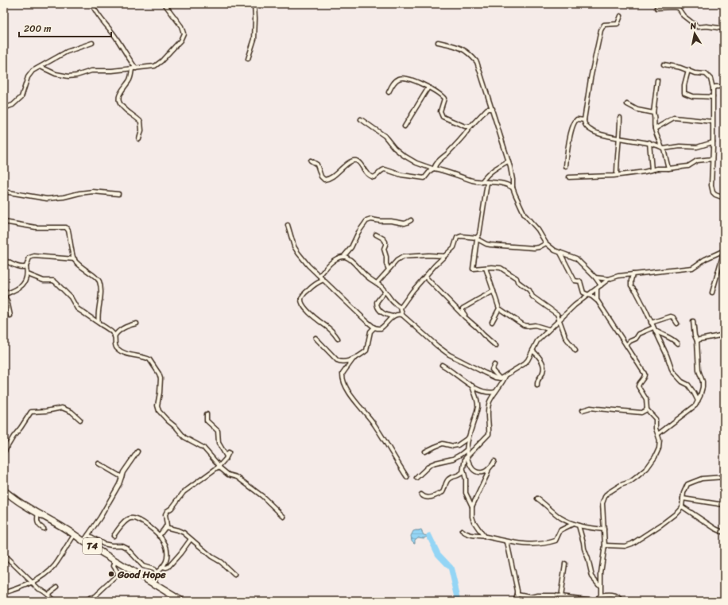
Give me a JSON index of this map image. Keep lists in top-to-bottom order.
{
  "streets": {
    "highway": ["T4"]
  },
  "places": ["Good Hope"],
  "scale_bar": "200 m",
  "north": "top"
}
